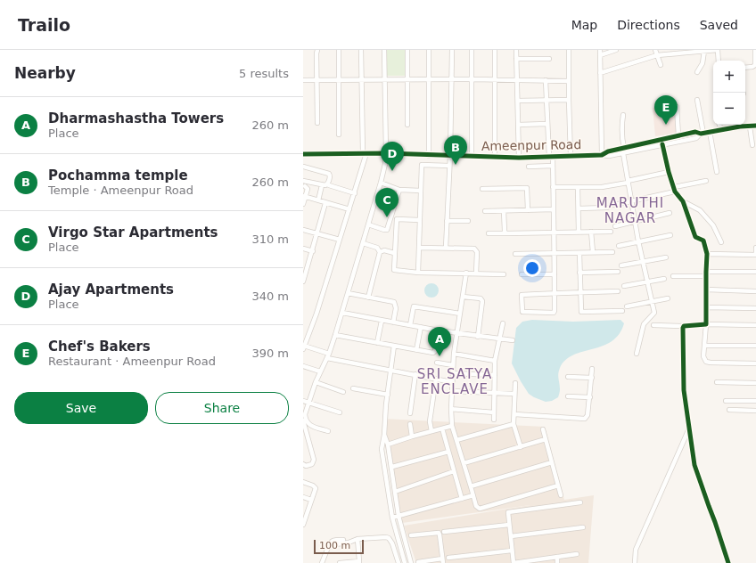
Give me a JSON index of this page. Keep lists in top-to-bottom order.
{
  "streets": {
    "street": ["Ameenpur Road"]
  },
  "districts": ["MARUTHI NAGAR", "SRI SATYA ENCLAVE"],
  "scale_bar": "100 m",
  "page": {
    "header": "Trailo",
    "nav": ["Map", "Directions", "Saved"],
    "heading": ["Nearby", "5 results"],
    "map_buttons": ["+", "−"],
    "pins": [
      "E",
      "B",
      "D",
      "C",
      "A"
    ],
    "list": [
      {
        "mark": "A",
        "name": "Dharmashastha Towers",
        "note": "Place",
        "value": "260 m"
      },
      {
        "mark": "B",
        "name": "Pochamma temple",
        "note": "Temple · Ameenpur Road",
        "value": "260 m"
      },
      {
        "mark": "C",
        "name": "Virgo Star Apartments",
        "note": "Place",
        "value": "310 m"
      },
      {
        "mark": "D",
        "name": "Ajay Apartments",
        "note": "Place",
        "value": "340 m"
      },
      {
        "mark": "E",
        "name": "Chef's Bakers",
        "note": "Restaurant · Ameenpur Road",
        "value": "390 m"
      }
    ],
    "buttons": ["Save", "Share"],
    "scale": "100 m"
  }
}
